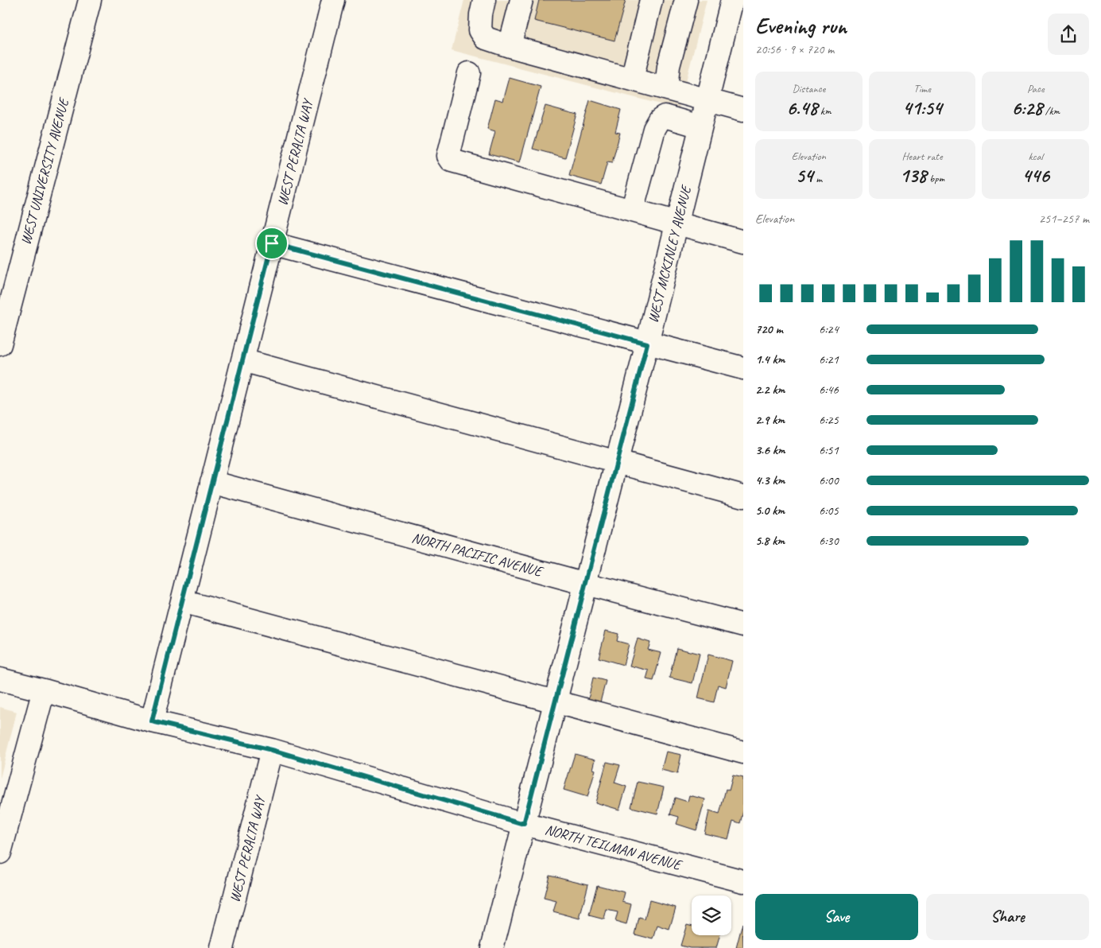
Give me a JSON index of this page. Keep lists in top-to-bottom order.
{
  "streets": {
    "street": [
      "WEST PERALTA WAY",
      "WEST UNIVERSITY AVENUE",
      "WEST MCKINLEY AVENUE",
      "NORTH PACIFIC AVENUE",
      "NORTH TEILMAN AVENUE"
    ]
  },
  "crossings": [
    ["WEST PERALTA WAY", "NORTH PACIFIC AVENUE"],
    ["WEST PERALTA WAY", "NORTH TEILMAN AVENUE"],
    ["WEST MCKINLEY AVENUE", "NORTH PACIFIC AVENUE"],
    ["WEST MCKINLEY AVENUE", "NORTH TEILMAN AVENUE"]
  ],
  "page": {
    "heading": ["Evening run", "20:56 · 9 × 720 m"],
    "stats": [
      ["Distance", "6.48 km"],
      ["Time", "41:54"],
      ["Pace", "6:28 /km"],
      ["Elevation", "54 m"],
      ["Heart rate", "138 bpm"],
      ["kcal", "446"]
    ],
    "chart": ["Elevation", "251–257 m"],
    "list": [
      {
        "name": "720 m",
        "note": "6:24"
      },
      {
        "name": "1.4 km",
        "note": "6:21"
      },
      {
        "name": "2.2 km",
        "note": "6:46"
      },
      {
        "name": "2.9 km",
        "note": "6:25"
      },
      {
        "name": "3.6 km",
        "note": "6:51"
      },
      {
        "name": "4.3 km",
        "note": "6:00"
      },
      {
        "name": "5.0 km",
        "note": "6:05"
      },
      {
        "name": "5.8 km",
        "note": "6:30"
      }
    ],
    "buttons": ["Save", "Share"]
  }
}
